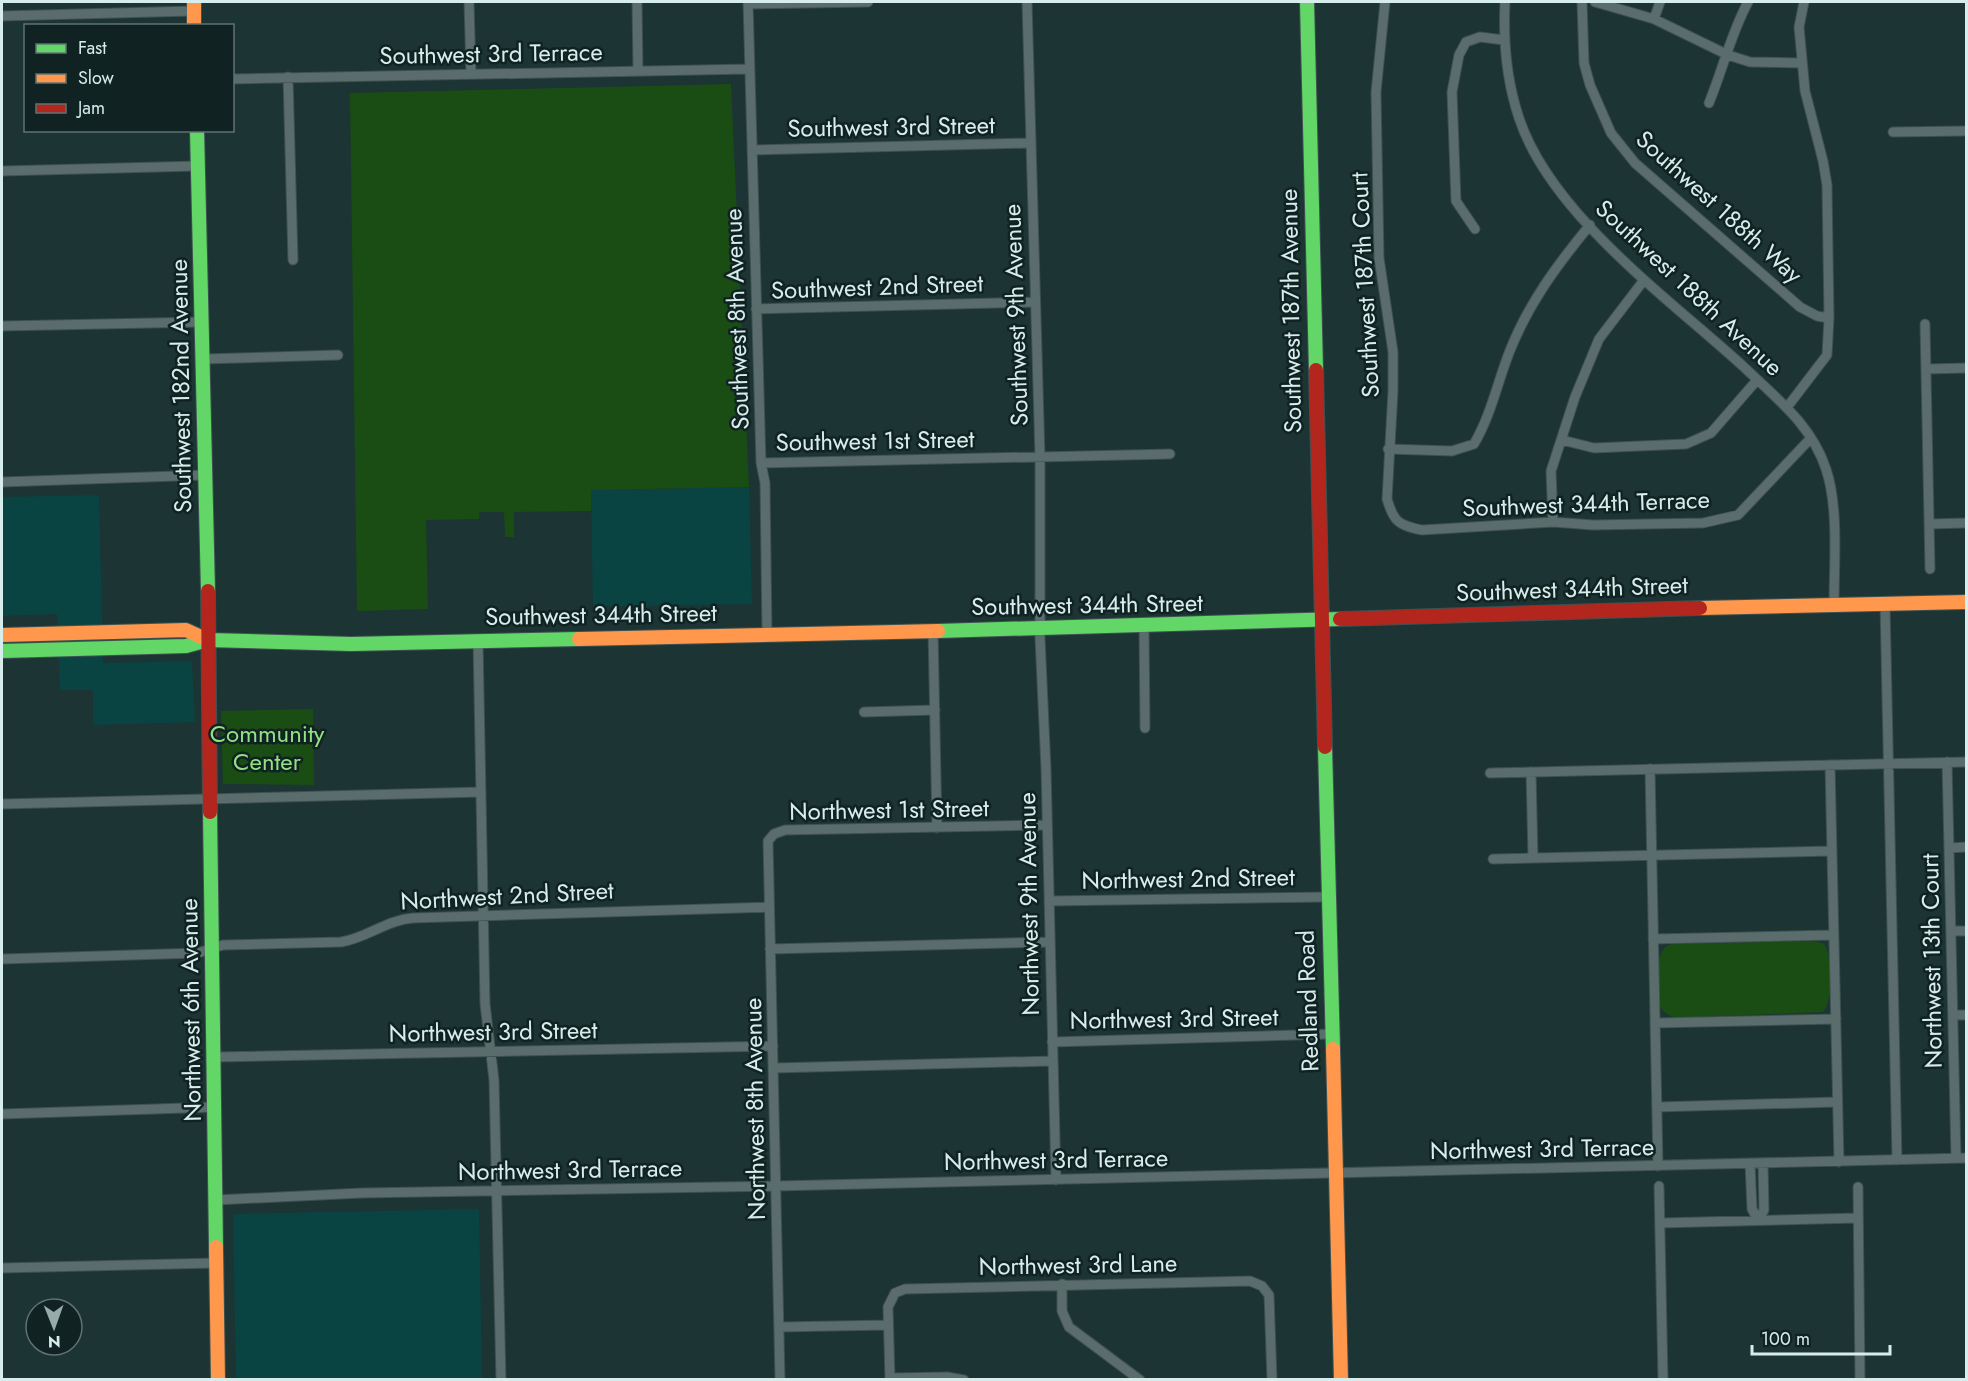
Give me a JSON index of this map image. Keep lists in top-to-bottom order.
{
  "streets": {
    "street": [
      "Southwest 3rd Terrace",
      "Southwest 3rd Street",
      "Southwest 188th Way",
      "Southwest 187th Court",
      "Southwest 2nd Street",
      "Southwest 188th Avenue",
      "Southwest 187th Avenue",
      "Southwest 9th Avenue",
      "Southwest 8th Avenue",
      "Southwest 182nd Avenue",
      "Southwest 1st Street",
      "Southwest 344th Terrace",
      "Southwest 344th Street",
      "Northwest 1st Street",
      "Northwest 2nd Street",
      "Northwest 9th Avenue",
      "Northwest 13th Court",
      "Redland Road",
      "Northwest 6th Avenue",
      "Northwest 3rd Street",
      "Northwest 8th Avenue",
      "Northwest 3rd Terrace",
      "Northwest 3rd Lane"
    ]
  },
  "crossings": [
    ["Southwest 3rd Terrace", "Southwest 8th Avenue"],
    ["Southwest 3rd Street", "Southwest 9th Avenue"],
    ["Southwest 3rd Street", "Southwest 8th Avenue"],
    ["Southwest 187th Court", "Southwest 344th Terrace"],
    ["Southwest 2nd Street", "Southwest 9th Avenue"],
    ["Southwest 2nd Street", "Southwest 8th Avenue"],
    ["Southwest 188th Avenue", "Southwest 344th Terrace"],
    ["Southwest 188th Avenue", "Southwest 344th Street"],
    ["Southwest 187th Avenue", "Southwest 344th Street"],
    ["Southwest 187th Avenue", "Redland Road"],
    ["Southwest 9th Avenue", "Southwest 1st Street"],
    ["Southwest 9th Avenue", "Southwest 344th Street"],
    ["Southwest 9th Avenue", "Northwest 9th Avenue"],
    ["Southwest 8th Avenue", "Southwest 1st Street"],
    ["Southwest 8th Avenue", "Southwest 344th Street"],
    ["Southwest 182nd Avenue", "Southwest 344th Street"],
    ["Southwest 182nd Avenue", "Northwest 6th Avenue"],
    ["Southwest 344th Street", "Northwest 9th Avenue"],
    ["Southwest 344th Street", "Redland Road"],
    ["Southwest 344th Street", "Northwest 6th Avenue"],
    ["Northwest 1st Street", "Northwest 9th Avenue"],
    ["Northwest 1st Street", "Northwest 8th Avenue"],
    ["Northwest 2nd Street", "Northwest 9th Avenue"],
    ["Northwest 2nd Street", "Redland Road"],
    ["Northwest 2nd Street", "Northwest 6th Avenue"],
    ["Northwest 2nd Street", "Northwest 8th Avenue"],
    ["Northwest 9th Avenue", "Northwest 3rd Street"],
    ["Northwest 9th Avenue", "Northwest 3rd Terrace"],
    ["Northwest 13th Court", "Northwest 3rd Terrace"],
    ["Redland Road", "Northwest 3rd Street"],
    ["Redland Road", "Northwest 3rd Terrace"],
    ["Northwest 6th Avenue", "Northwest 3rd Street"],
    ["Northwest 6th Avenue", "Northwest 3rd Terrace"],
    ["Northwest 3rd Street", "Northwest 8th Avenue"],
    ["Northwest 8th Avenue", "Northwest 3rd Terrace"]
  ],
  "parks": ["Community Center"],
  "legend": ["Fast", "Slow", "Jam"],
  "scale_bar": "100 m",
  "north": "bottom"
}
